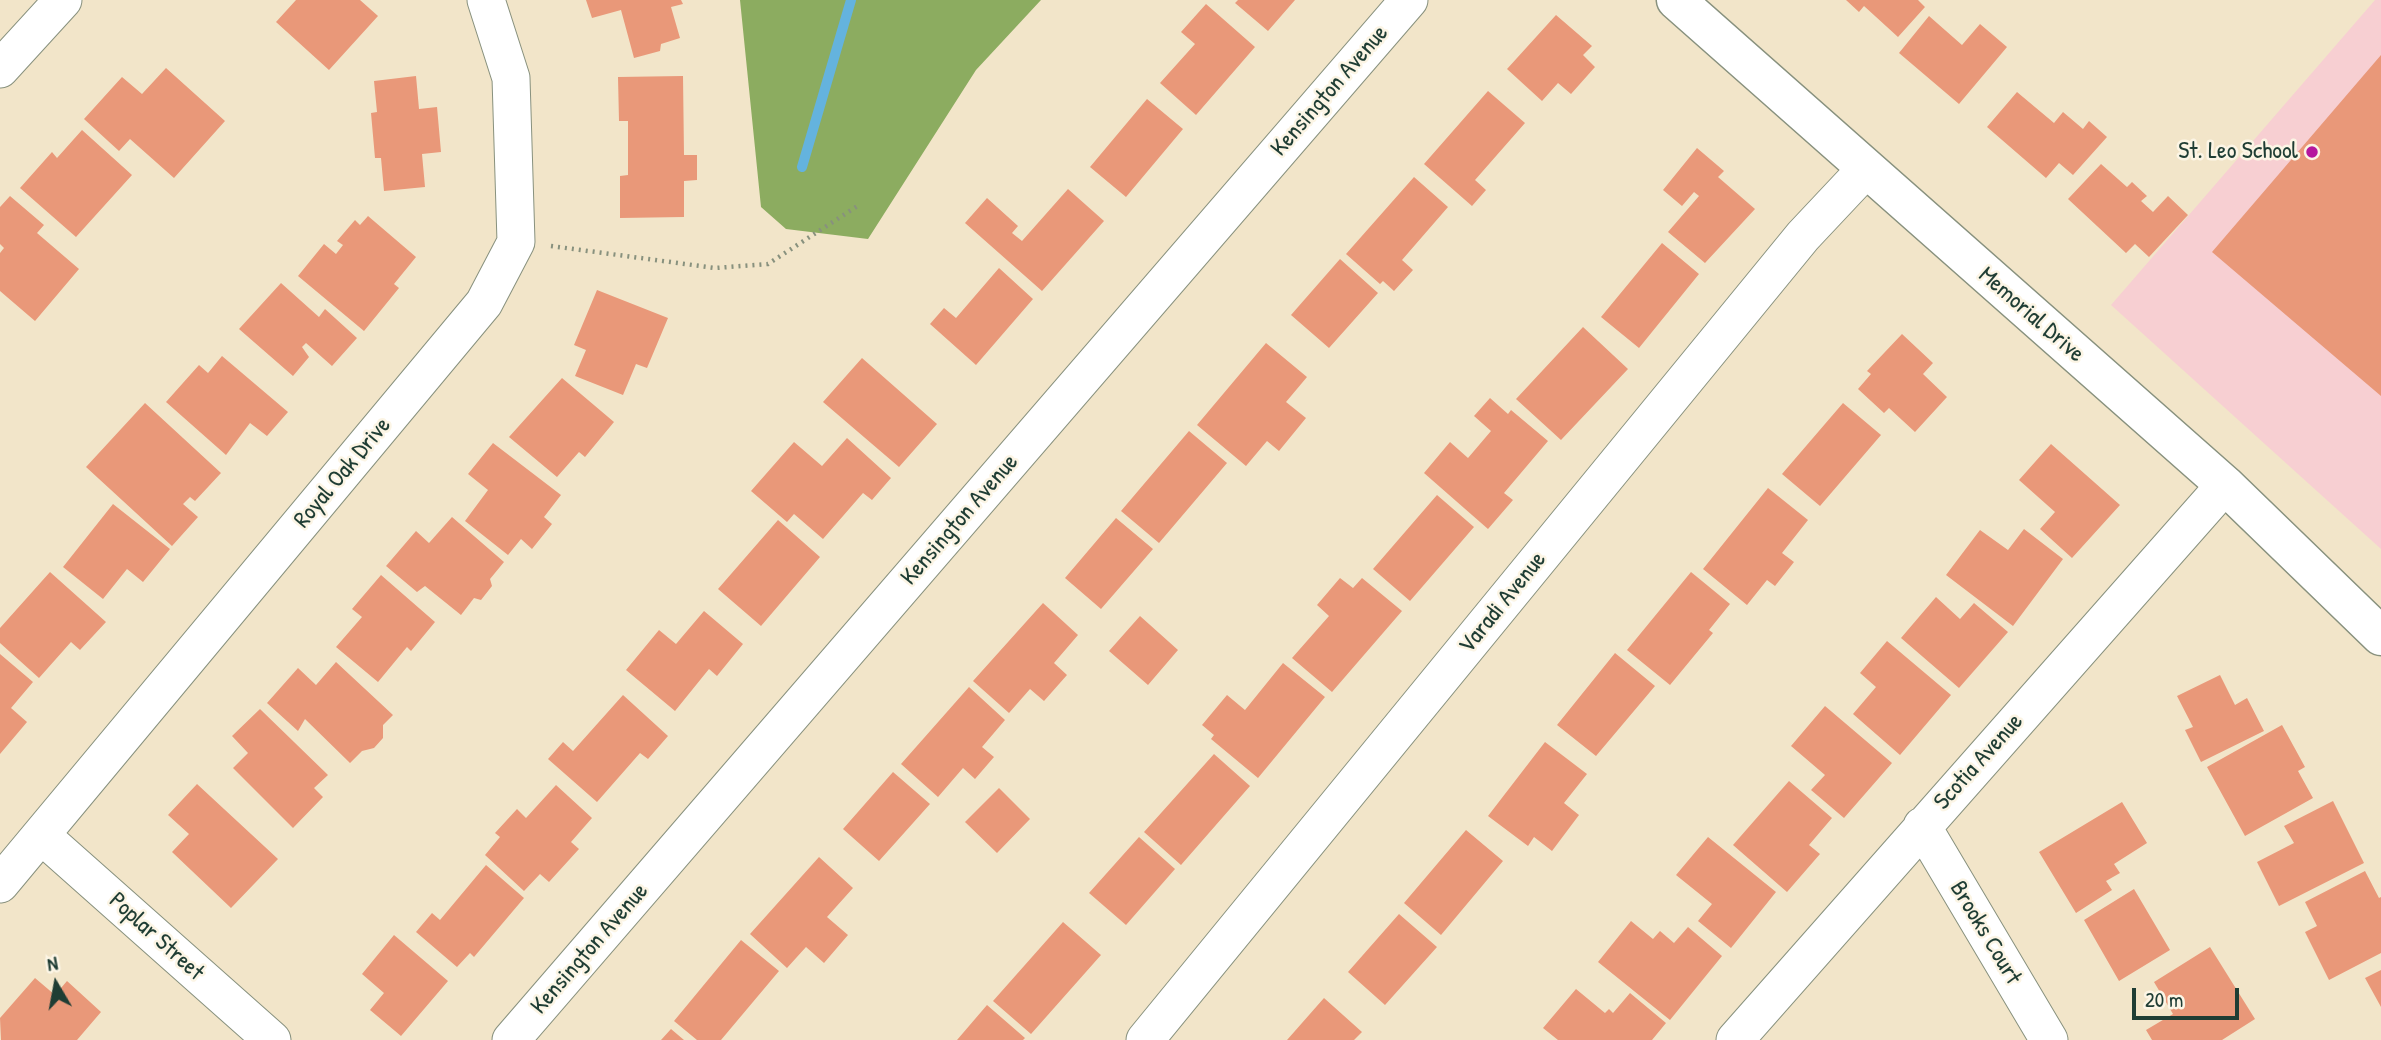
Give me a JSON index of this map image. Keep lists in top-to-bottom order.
{
  "streets": {
    "main road": ["Memorial Drive"],
    "street": [
      "Kensington Avenue",
      "Royal Oak Drive",
      "Varadi Avenue",
      "Scotia Avenue",
      "Brooks Court",
      "Poplar Street"
    ]
  },
  "crossings": [
    ["Memorial Drive", "Varadi Avenue"],
    ["Memorial Drive", "Scotia Avenue"],
    ["Royal Oak Drive", "Poplar Street"],
    ["Scotia Avenue", "Brooks Court"]
  ],
  "places": ["St. Leo School"],
  "scale_bar": "20 m",
  "north": "top"
}
